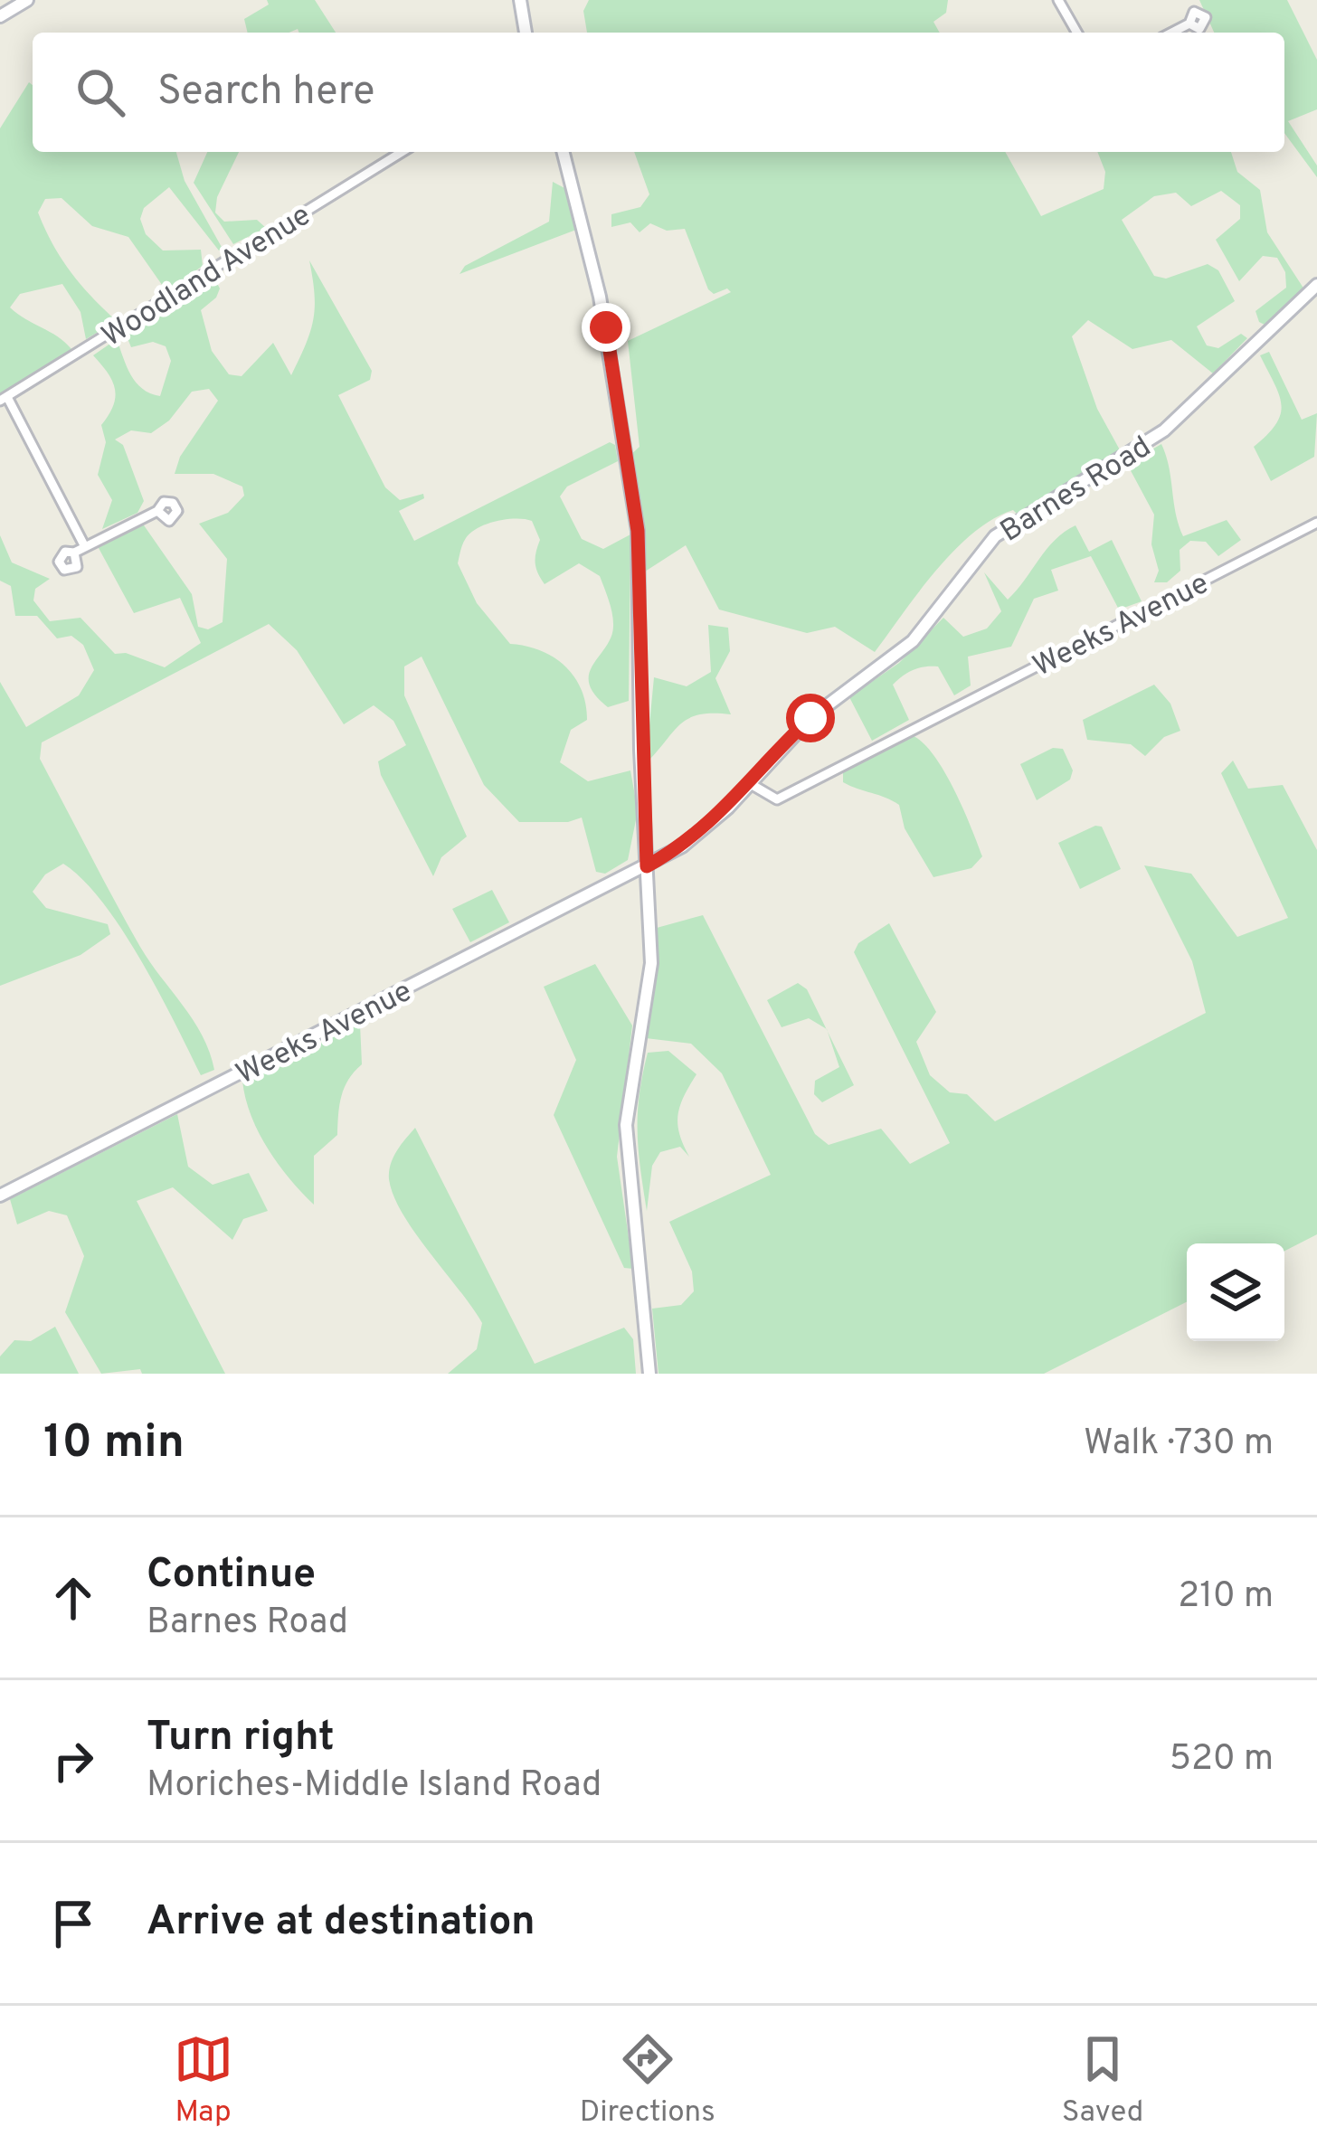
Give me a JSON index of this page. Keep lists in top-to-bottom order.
{
  "streets": {
    "street": ["Woodland Avenue", "Barnes Road", "Weeks Avenue"]
  },
  "crossings": [
    ["Barnes Road", "Weeks Avenue"]
  ],
  "page": {
    "search": "Search here",
    "heading": ["10 min", "Walk · 730 m"],
    "list": [
      ["Continue", "Barnes Road", "210 m"],
      ["Turn right", "Moriches-Middle Island Road", "520 m"],
      "Arrive at destination"
    ],
    "nav": ["Map", "Directions", "Saved"]
  }
}
